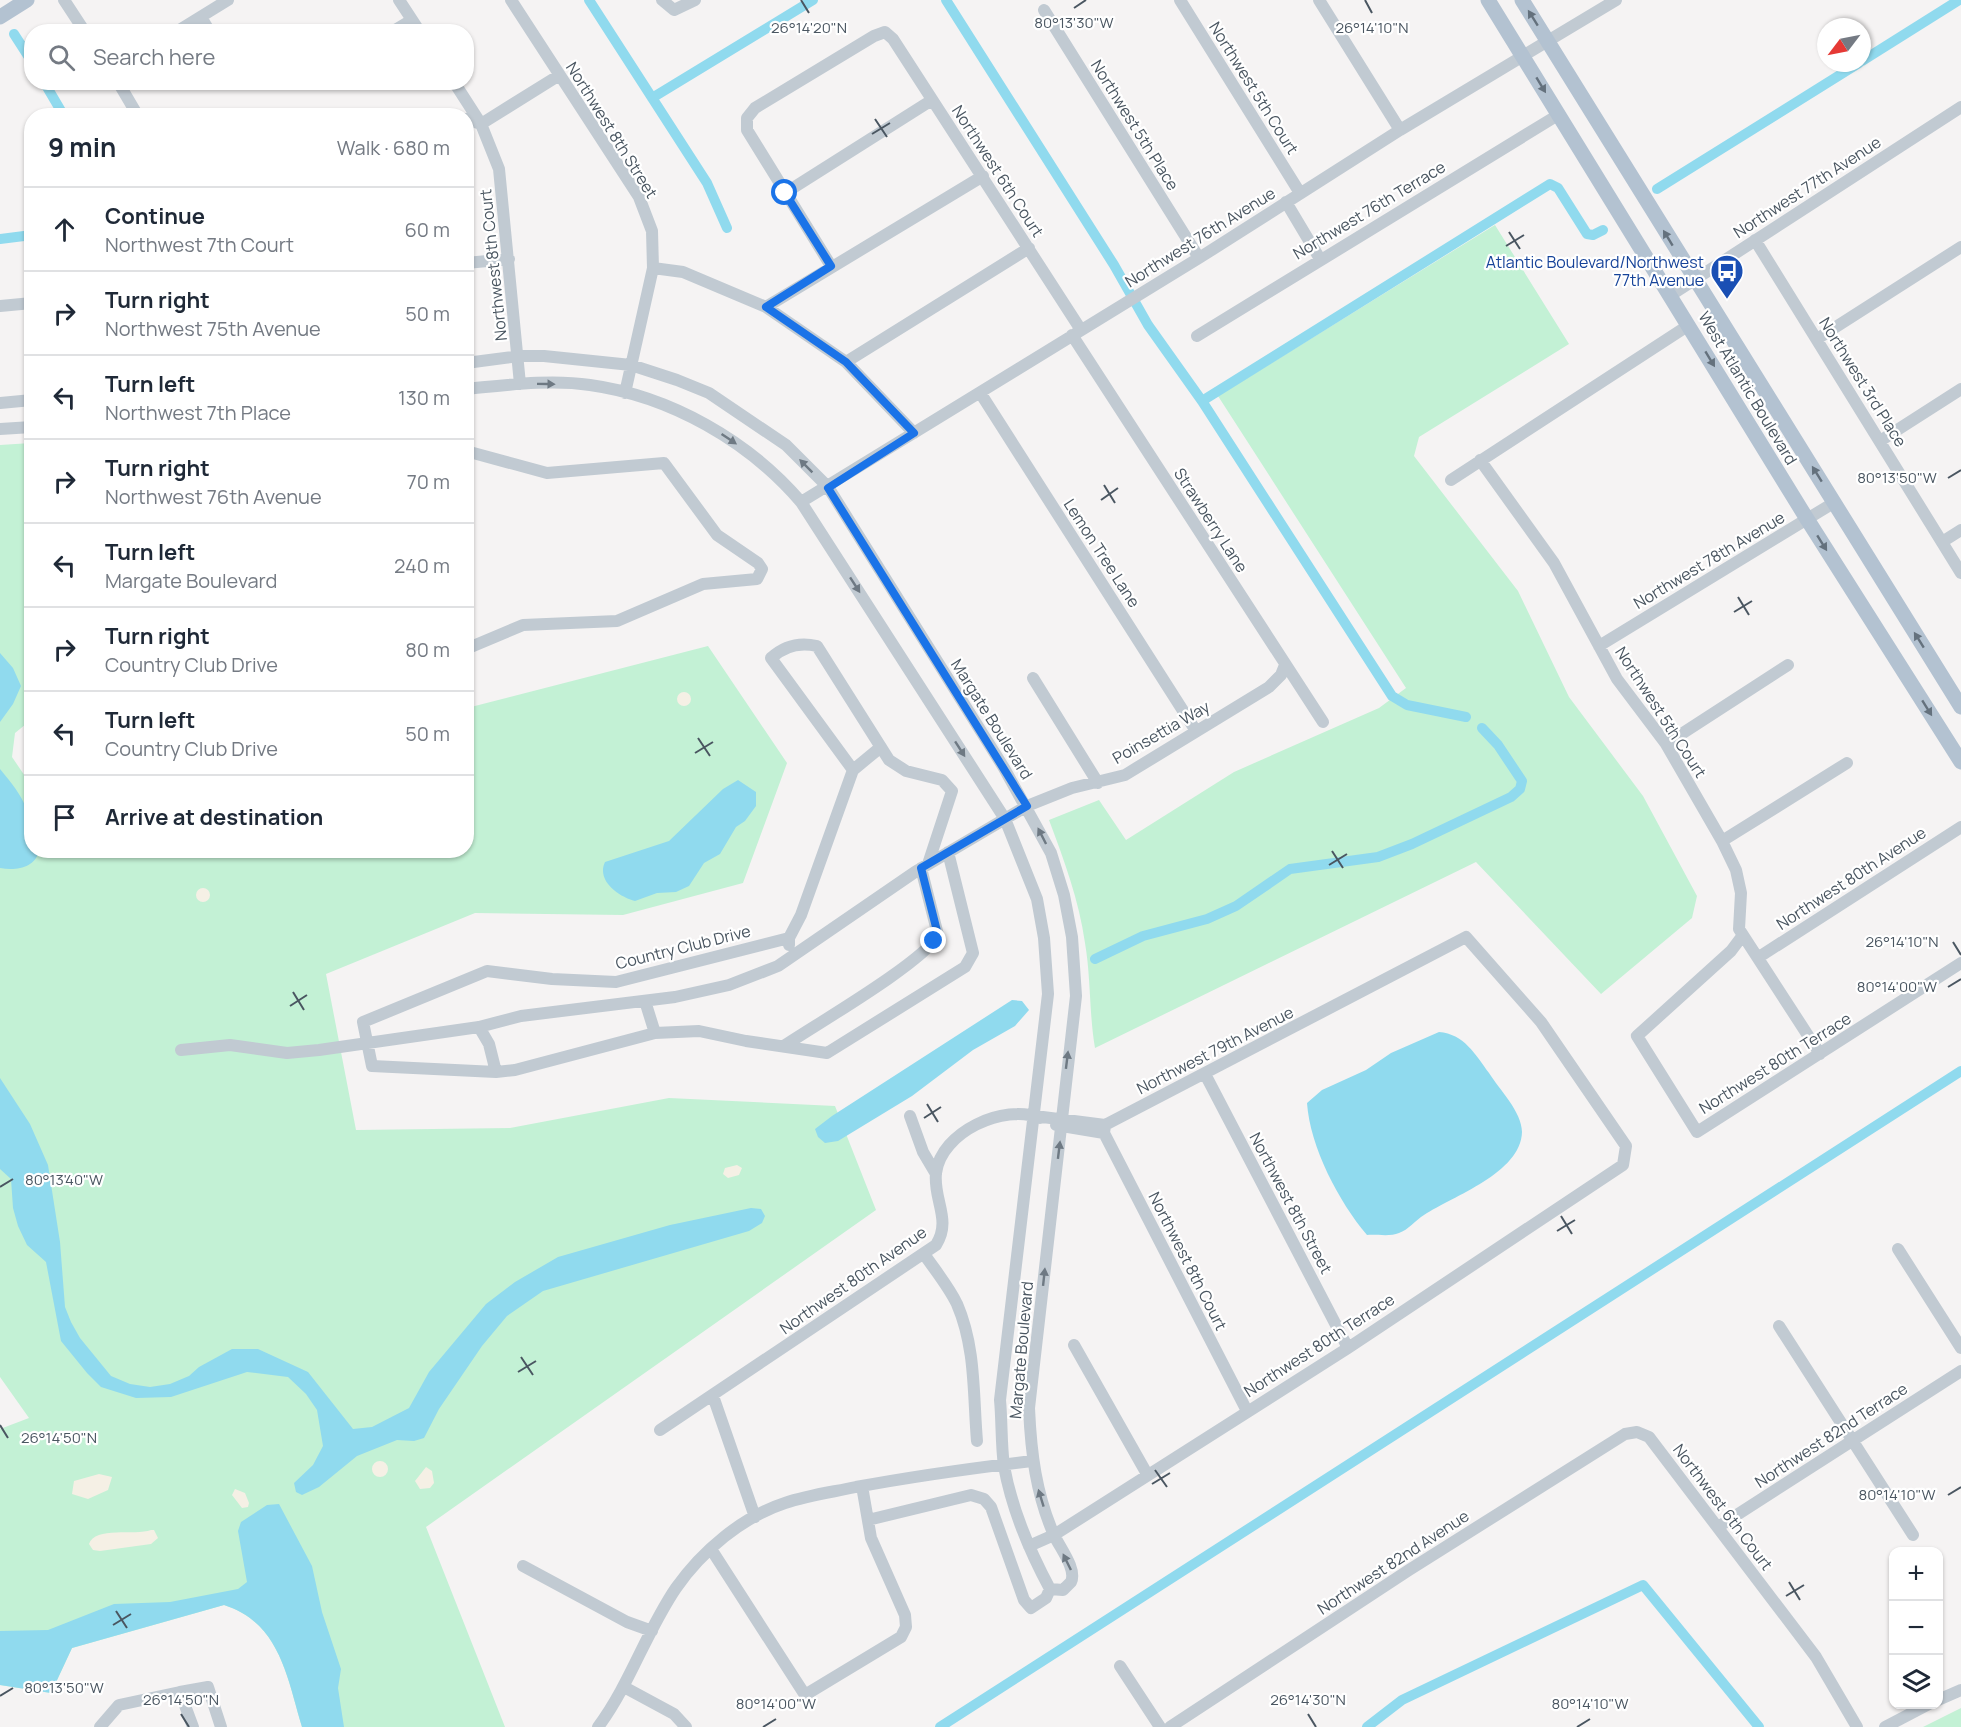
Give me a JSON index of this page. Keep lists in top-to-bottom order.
{
  "streets": {
    "main road": ["West Atlantic Boulevard"],
    "street": [
      "Northwest 5th Court",
      "Northwest 5th Place",
      "Northwest 8th Street",
      "Northwest 6th Court",
      "Northwest 77th Avenue",
      "Northwest 76th Terrace",
      "Northwest 76th Avenue",
      "Northwest 8th Court",
      "Northwest 3rd Place",
      "Strawberry Lane",
      "Lemon Tree Lane",
      "Northwest 78th Avenue",
      "Margate Boulevard",
      "Poinsettia Way",
      "Northwest 80th Avenue",
      "Country Club Drive",
      "Northwest 79th Avenue",
      "Northwest 80th Terrace",
      "Northwest 82nd Terrace",
      "Northwest 82nd Avenue"
    ]
  },
  "crossings": [
    ["Northwest 5th Court", "Northwest 76th Avenue"],
    ["Northwest 5th Court", "Northwest 78th Avenue"],
    ["Northwest 5th Court", "Northwest 80th Avenue"],
    ["Northwest 5th Court", "Northwest 80th Terrace"],
    ["Northwest 5th Place", "Northwest 76th Avenue"],
    ["Northwest 8th Street", "Margate Boulevard"],
    ["Northwest 8th Street", "Northwest 79th Avenue"],
    ["Northwest 8th Street", "Northwest 80th Terrace"],
    ["Northwest 6th Court", "Northwest 76th Avenue"],
    ["Northwest 6th Court", "Strawberry Lane"],
    ["Northwest 6th Court", "Northwest 82nd Terrace"],
    ["Northwest 6th Court", "Northwest 82nd Avenue"],
    ["Northwest 77th Avenue", "Northwest 3rd Place"],
    ["Northwest 77th Avenue", "West Atlantic Boulevard"],
    ["Northwest 76th Terrace", "West Atlantic Boulevard"],
    ["Northwest 76th Avenue", "West Atlantic Boulevard"],
    ["Northwest 76th Avenue", "Strawberry Lane"],
    ["Northwest 76th Avenue", "Lemon Tree Lane"],
    ["Northwest 76th Avenue", "Margate Boulevard"],
    ["Northwest 8th Court", "Margate Boulevard"],
    ["Northwest 8th Court", "Northwest 79th Avenue"],
    ["Northwest 8th Court", "Northwest 80th Terrace"],
    ["West Atlantic Boulevard", "Northwest 78th Avenue"],
    ["Strawberry Lane", "Poinsettia Way"],
    ["Lemon Tree Lane", "Poinsettia Way"],
    ["Margate Boulevard", "Poinsettia Way"],
    ["Margate Boulevard", "Northwest 80th Terrace"],
    ["Northwest 79th Avenue", "Northwest 80th Terrace"]
  ],
  "places": {
    "bus stop": ["Atlantic Boulevard/Northwest 77th Avenue"]
  },
  "north": "bottom left",
  "page": {
    "search": "Search here",
    "heading": ["9 min", "Walk · 680 m"],
    "list": [
      ["Continue", "Northwest 7th Court", "60 m"],
      ["Turn right", "Northwest 75th Avenue", "50 m"],
      ["Turn left", "Northwest 7th Place", "130 m"],
      ["Turn right", "Northwest 76th Avenue", "70 m"],
      ["Turn left", "Margate Boulevard", "240 m"],
      ["Turn right", "Country Club Drive", "80 m"],
      ["Turn left", "Country Club Drive", "50 m"],
      "Arrive at destination"
    ],
    "map_buttons": ["+", "−"]
  },
  "coordinates": [
    "80°13'30\"W",
    "26°14'20\"N",
    "26°14'10\"N",
    "80°13'50\"W",
    "80°14'00\"W",
    "80°13'40\"W",
    "26°14'50\"N",
    "80°14'10\"W",
    "26°14'30\"N"
  ]
}
